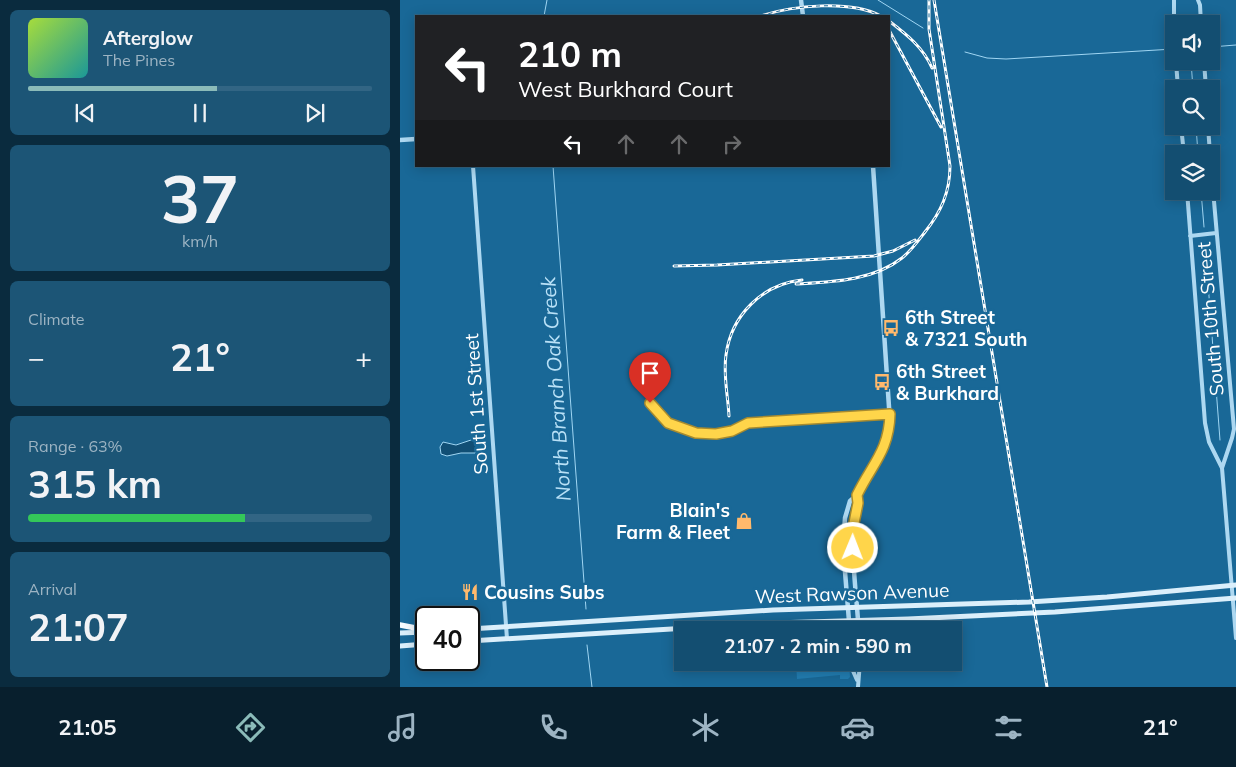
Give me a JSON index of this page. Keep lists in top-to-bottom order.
{
  "streets": {
    "main road": ["West Rawson Avenue"],
    "street": ["South 10th Street", "South 1st Street"]
  },
  "crossings": [
    ["South 10th Street", "West Rawson Avenue"],
    ["South 1st Street", "West Rawson Avenue"]
  ],
  "water": ["North Branch Oak Creek"],
  "places": {
    "bus stop": ["6th Street & 7321 South", "6th Street & Burkhard"],
    "shop": ["Blain's Farm & Fleet"],
    "restaurant": ["Cousins Subs"]
  },
  "page": {
    "turn": ["210 m", "West Burkhard Court"],
    "song": ["Afterglow", "The Pines"],
    "tile": [
      ["37", "km/h"],
      "Climate",
      ["Range · 63%", "315 km"],
      ["Arrival", "21:07"]
    ],
    "heat": ["−", "21°", "+"],
    "limit": "40",
    "trip": "21:07 · 2 min · 590 m",
    "tabs": ["21:05", "21°"]
  }
}
